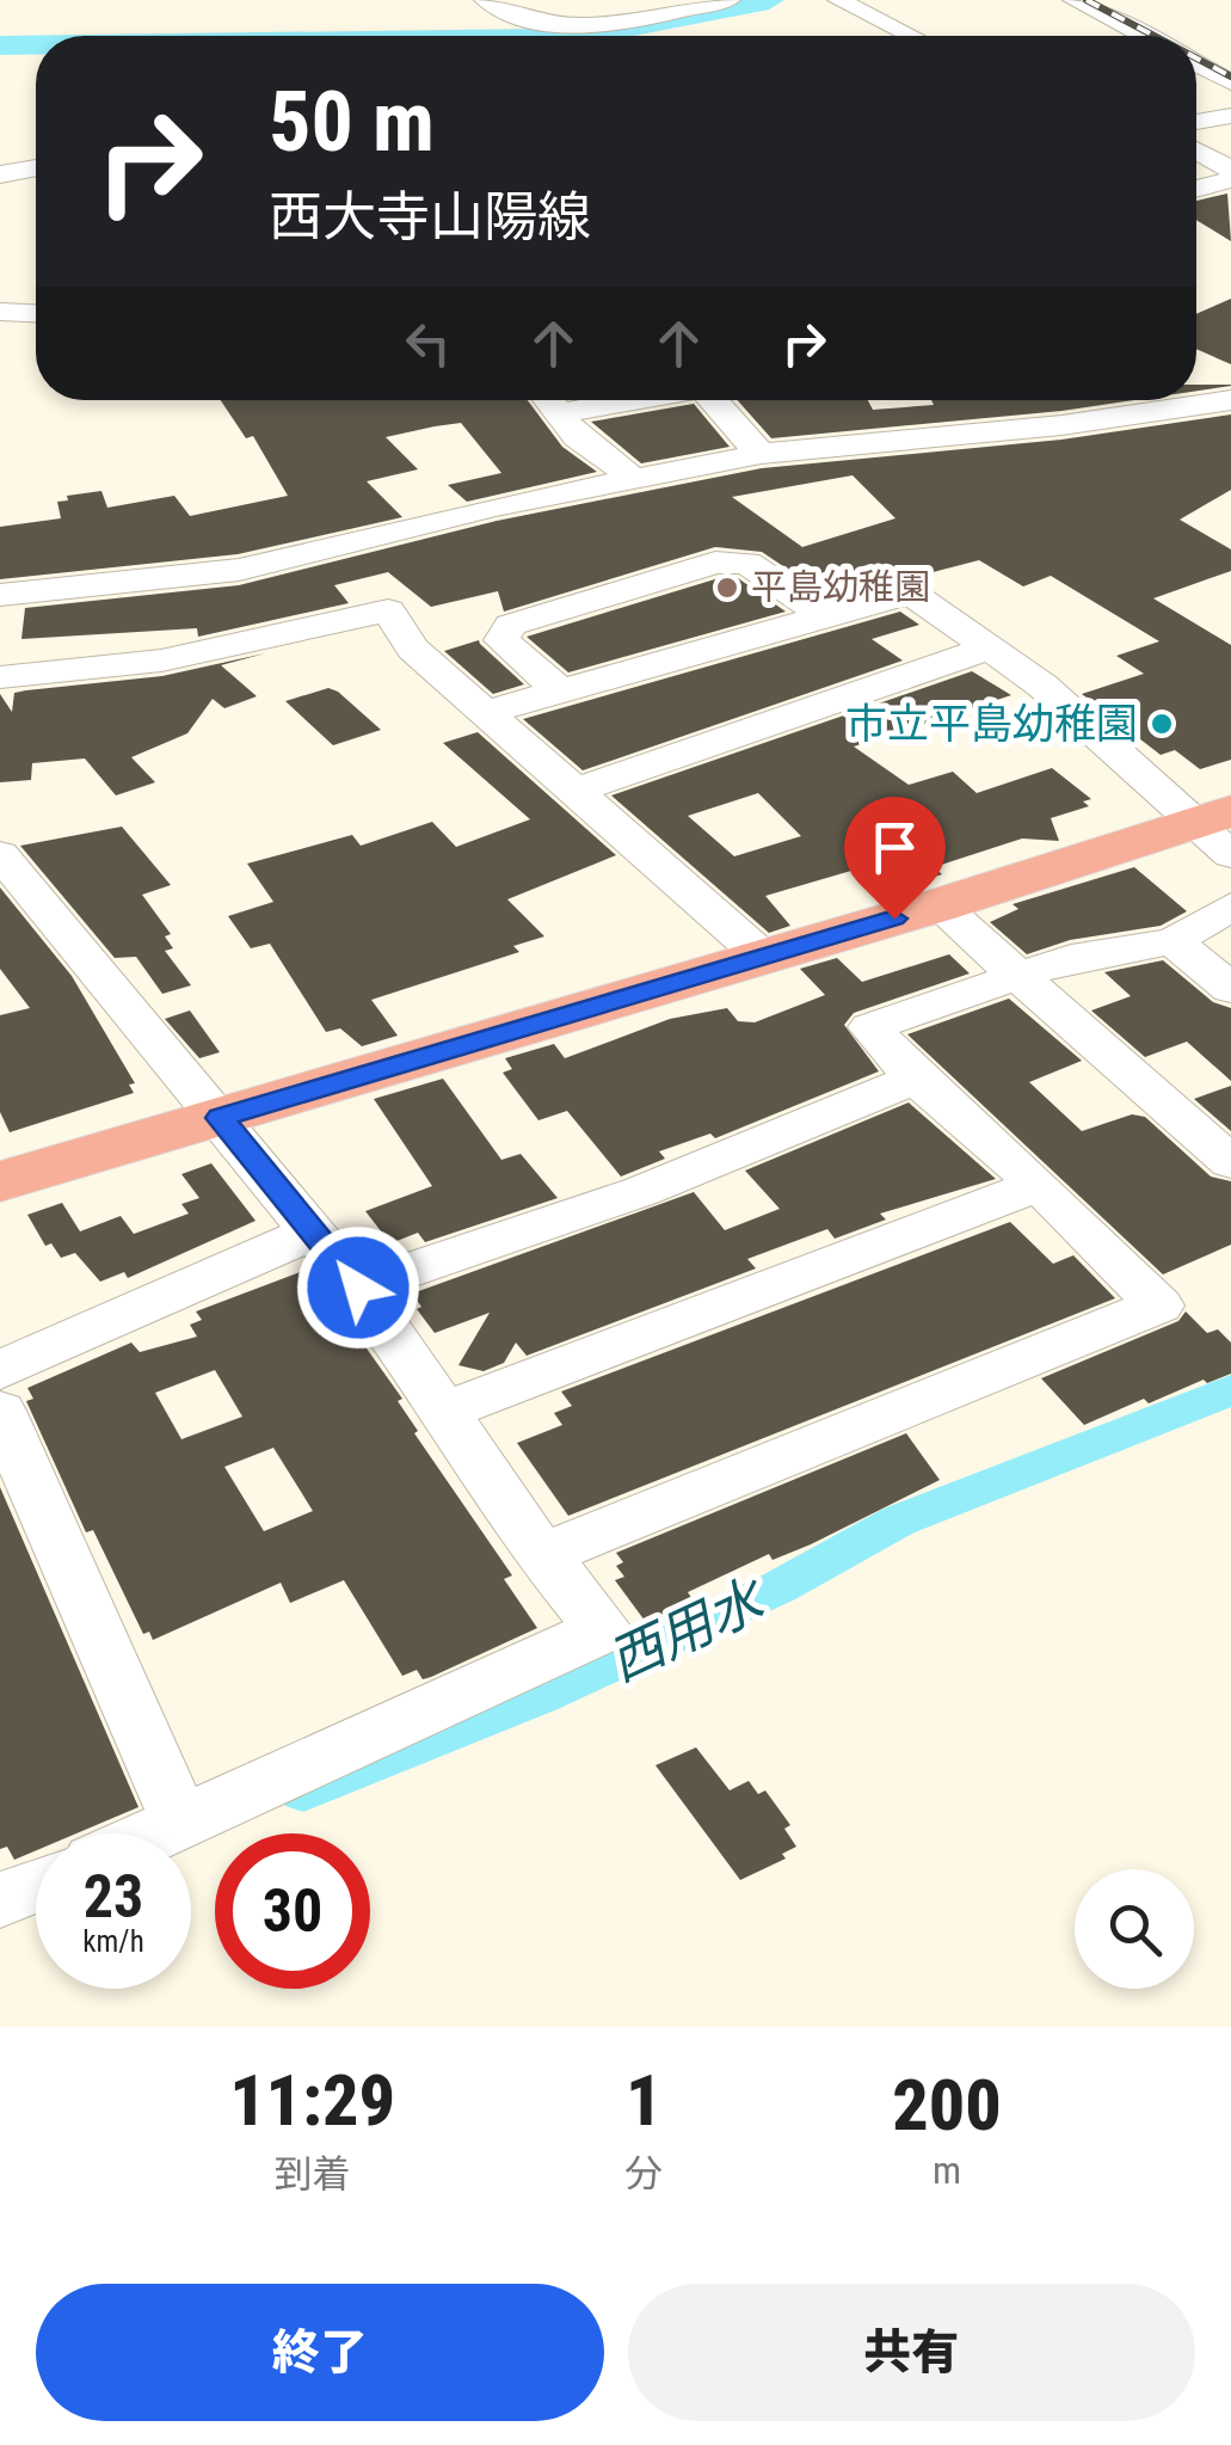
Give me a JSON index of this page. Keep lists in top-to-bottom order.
{
  "water": ["西用水"],
  "places": ["平島幼稚園", "市立平島幼稚園"],
  "page": {
    "turn": ["50 m", "西大寺山陽線"],
    "speed": "23 km/h",
    "limit": "30",
    "eta": [
      "11:29",
      "到着",
      "1",
      "分",
      "200",
      "m"
    ],
    "buttons": ["終了", "共有"]
  }
}
